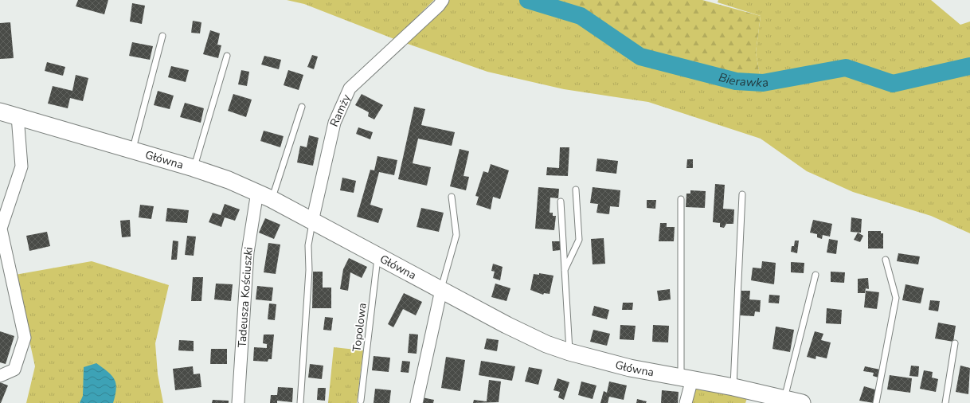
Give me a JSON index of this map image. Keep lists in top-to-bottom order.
{
  "streets": {
    "main road": ["Główna"],
    "street": ["Ramży", "Tadeusza Kościuszki"],
    "lane": ["Topolowa"]
  },
  "crossings": [
    ["Ramży", "Główna"],
    ["Główna", "Tadeusza Kościuszki"],
    ["Główna", "Topolowa"]
  ],
  "water": ["Bierawka"]
}
